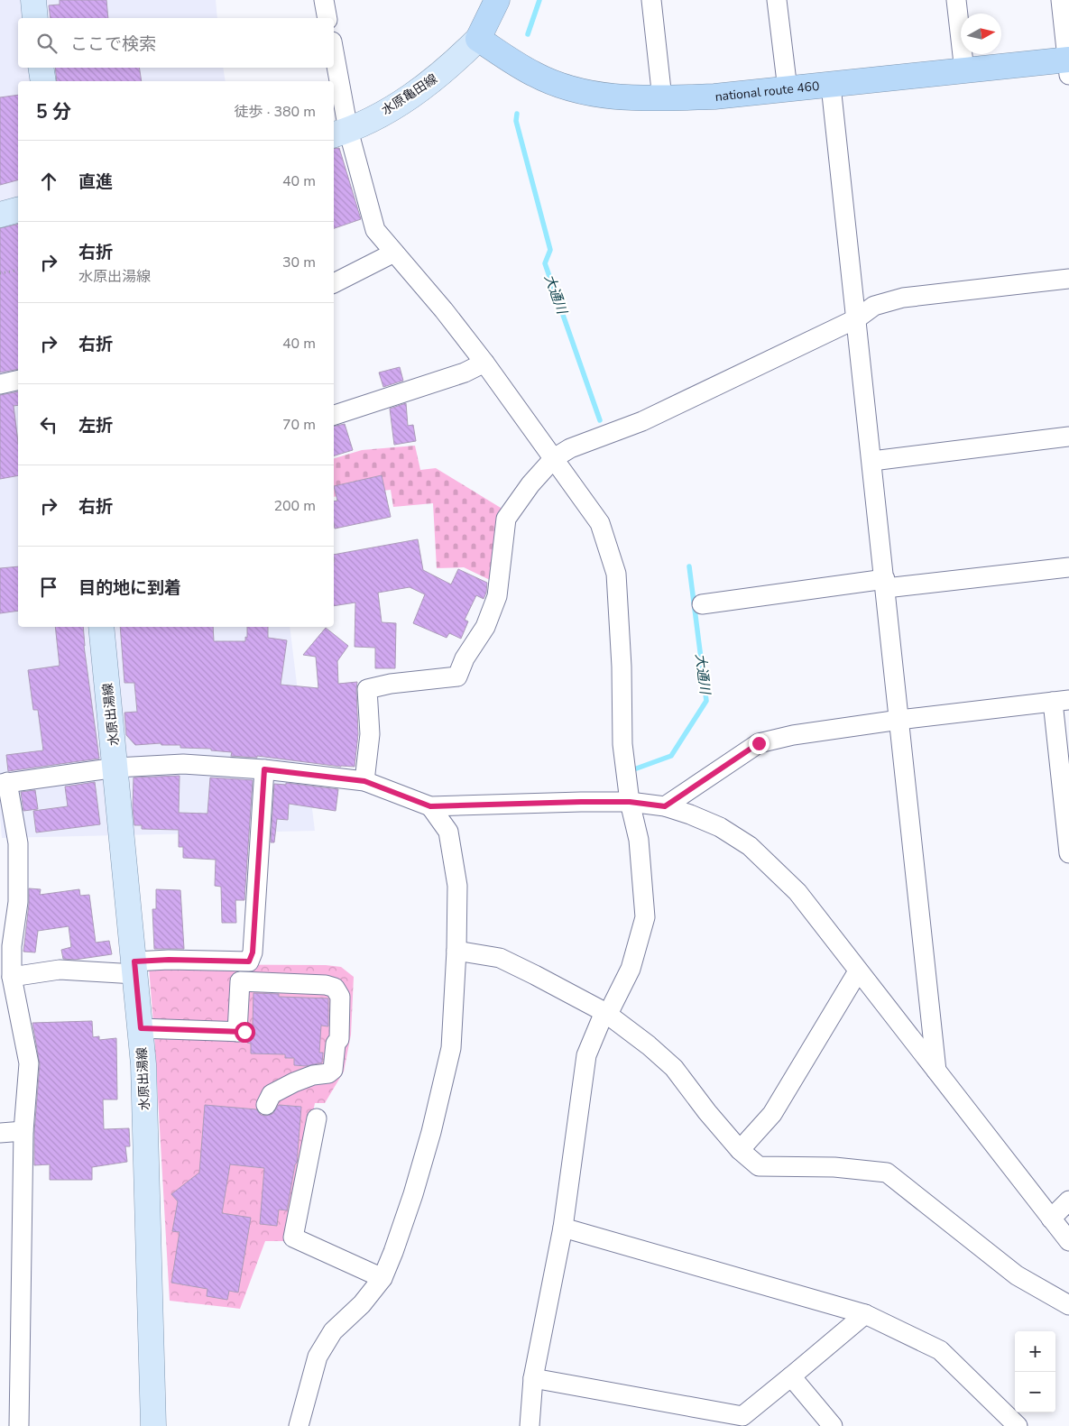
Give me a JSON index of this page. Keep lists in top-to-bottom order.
{
  "streets": {
    "highway": ["national route 460"],
    "main road": ["水原亀田線", "水原出湯線"]
  },
  "crossings": [
    ["national route 460", "水原亀田線"]
  ],
  "water": ["大通川"],
  "north": "right",
  "page": {
    "search": "ここで検索",
    "heading": ["5 分", "徒歩 · 380 m"],
    "list": [
      ["直進", "40 m"],
      ["右折", "水原出湯線", "30 m"],
      ["右折", "40 m"],
      ["左折", "70 m"],
      ["右折", "200 m"],
      "目的地に到着"
    ],
    "map_buttons": ["+", "−"]
  }
}
